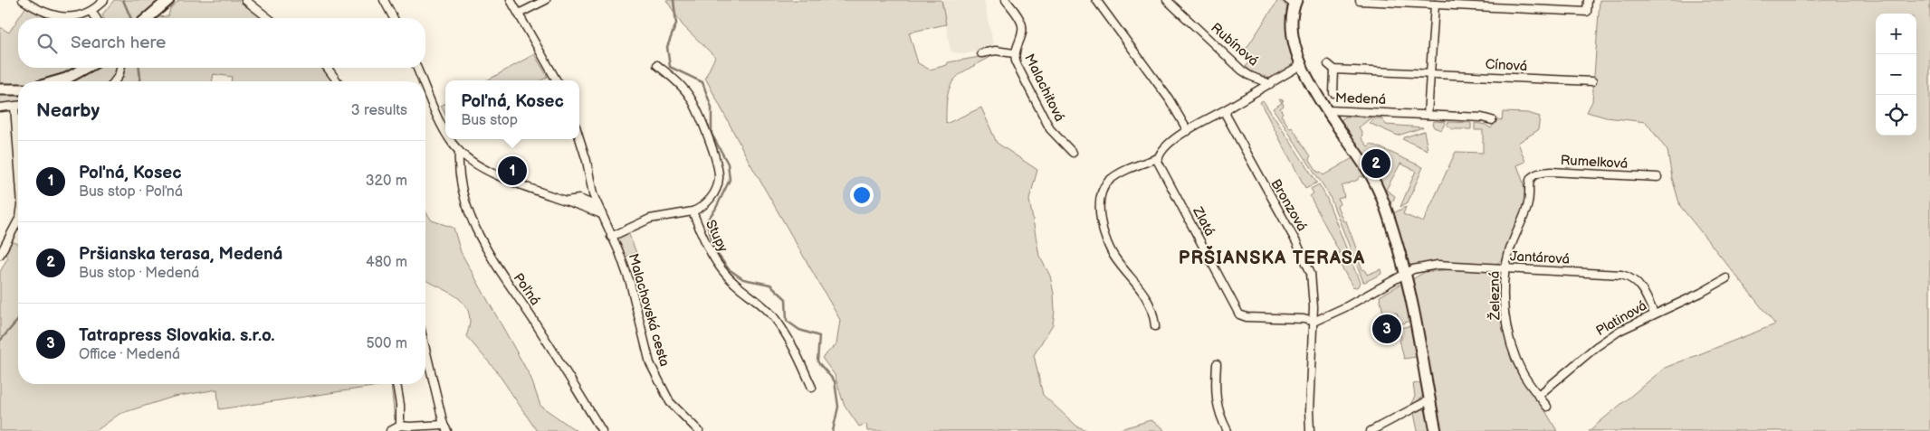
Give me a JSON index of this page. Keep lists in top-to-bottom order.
{
  "streets": {
    "street": [
      "Rubínová",
      "Cínová",
      "Malachitová",
      "Medená",
      "Rumelková",
      "Bronzová",
      "Zlatá",
      "Stupy",
      "Jantárová",
      "Poľná",
      "Železná",
      "Malachovská cesta",
      "Platinová"
    ]
  },
  "crossings": [
    ["Medená", "Jantárová"],
    ["Rumelková", "Železná"],
    ["Bronzová", "Zlatá"],
    ["Jantárová", "Železná"],
    ["Jantárová", "Platinová"],
    ["Železná", "Platinová"]
  ],
  "districts": ["PRŠIANSKA TERASA"],
  "page": {
    "map_buttons": ["+", "−"],
    "search": "Search here",
    "popup": ["Poľná, Kosec", "Bus stop"],
    "heading": ["Nearby", "3 results"],
    "list": [
      {
        "mark": "1",
        "name": "Poľná, Kosec",
        "note": "Bus stop · Poľná",
        "value": "320 m"
      },
      {
        "mark": "2",
        "name": "Pršianska terasa, Medená",
        "note": "Bus stop · Medená",
        "value": "480 m"
      },
      {
        "mark": "3",
        "name": "Tatrapress Slovakia. s.r.o.",
        "note": "Office · Medená",
        "value": "500 m"
      }
    ],
    "pins": ["2", "1", "3"]
  }
}
